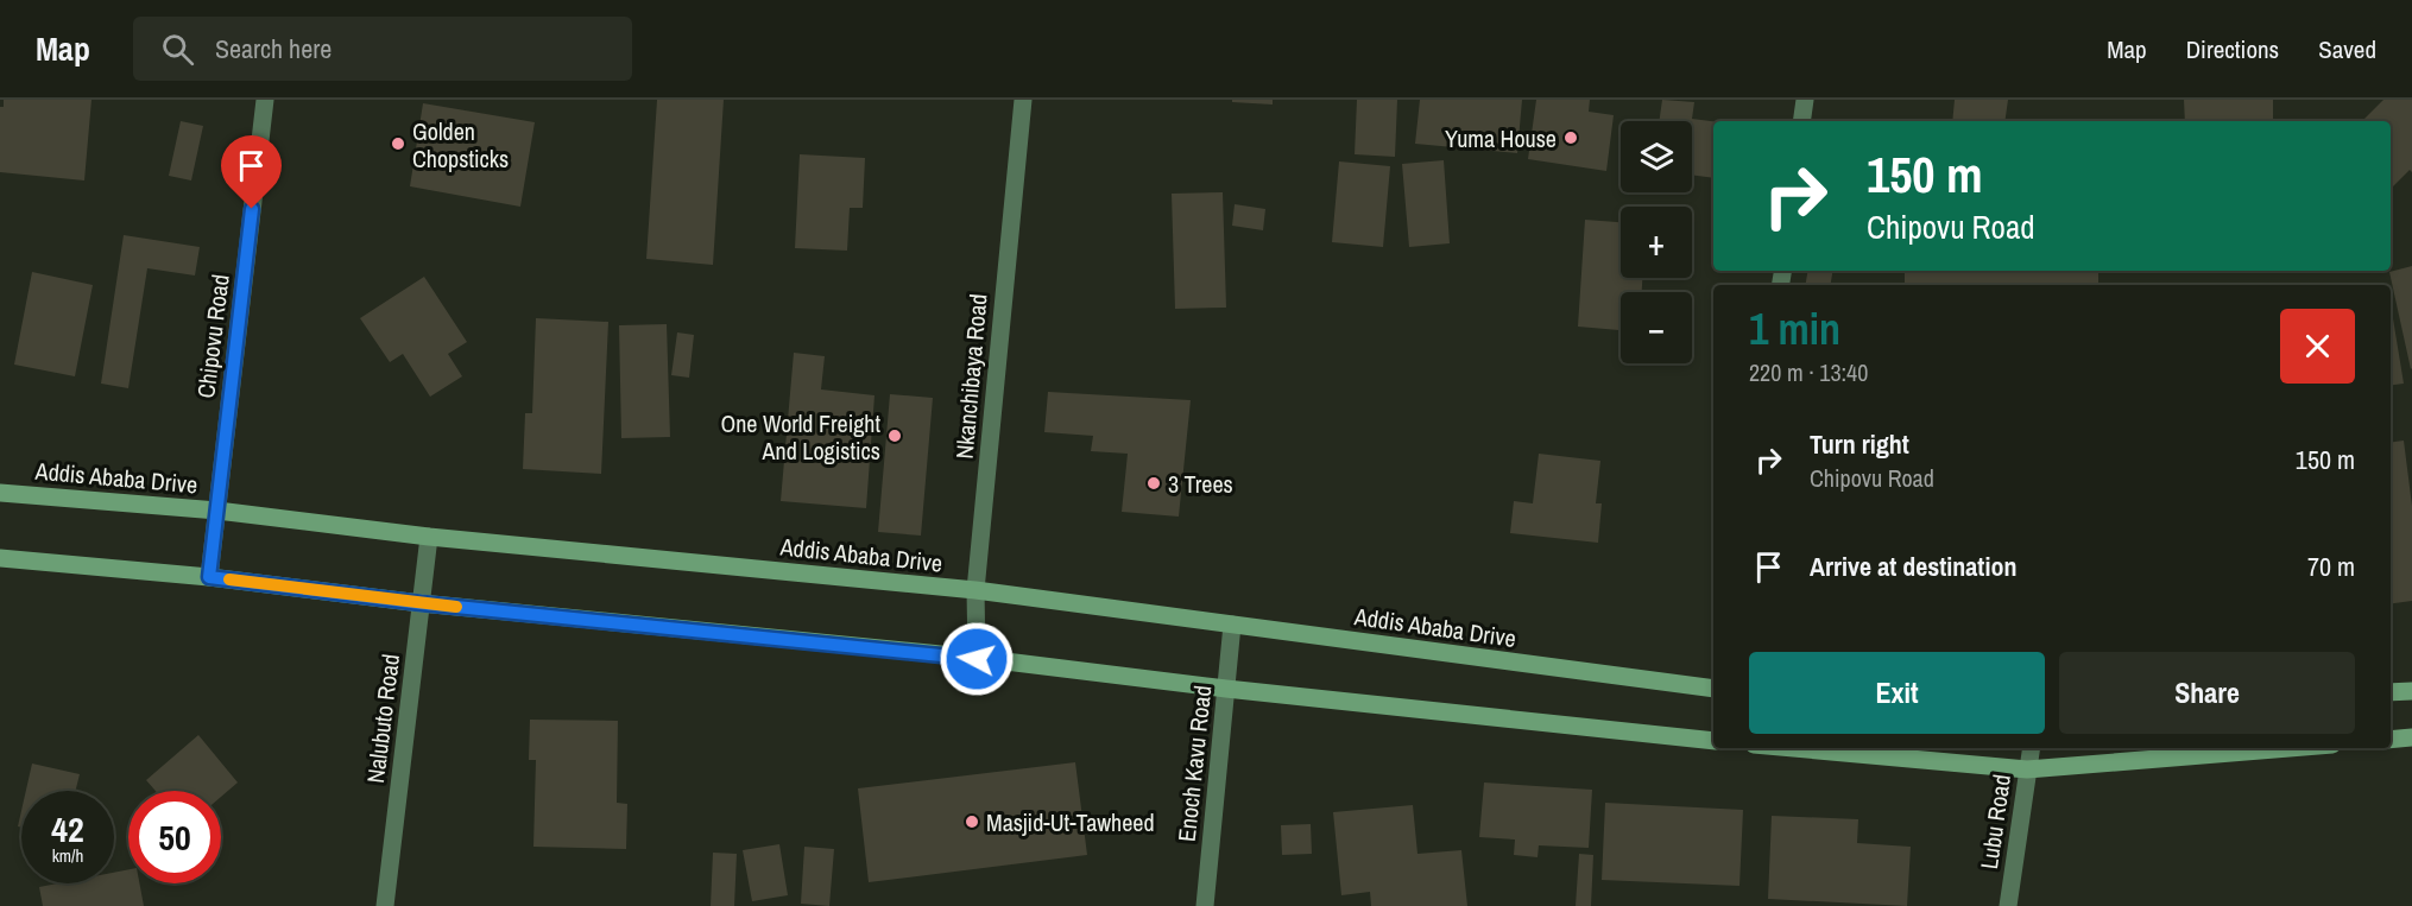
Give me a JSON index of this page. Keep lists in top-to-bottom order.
{
  "streets": {
    "main road": ["Addis Ababa Drive"],
    "street": [
      "Chipovu Road",
      "Nkanchibaya Road",
      "Nalubuto Road",
      "Enoch Kavu Road",
      "Lubu Road"
    ]
  },
  "crossings": [
    ["Chipovu Road", "Addis Ababa Drive"],
    ["Nkanchibaya Road", "Addis Ababa Drive"],
    ["Addis Ababa Drive", "Nalubuto Road"],
    ["Addis Ababa Drive", "Enoch Kavu Road"]
  ],
  "places": [
    "Yuma House",
    "Golden Chopsticks",
    "One World Freight And Logistics",
    "3 Trees",
    "Masjid-Ut-Tawheed"
  ],
  "page": {
    "header": "Map",
    "search": "Search here",
    "nav": ["Map", "Directions", "Saved"],
    "map_buttons": ["+", "−"],
    "turn": ["150 m", "Chipovu Road"],
    "heading": ["1 min", "220 m · 13:40"],
    "list": [
      {
        "name": "Turn right",
        "note": "Chipovu Road",
        "value": "150 m"
      },
      {
        "name": "Arrive at destination",
        "value": "70 m"
      }
    ],
    "buttons": ["Exit", "Share"],
    "speed": "42 km/h",
    "limit": "50"
  }
}
